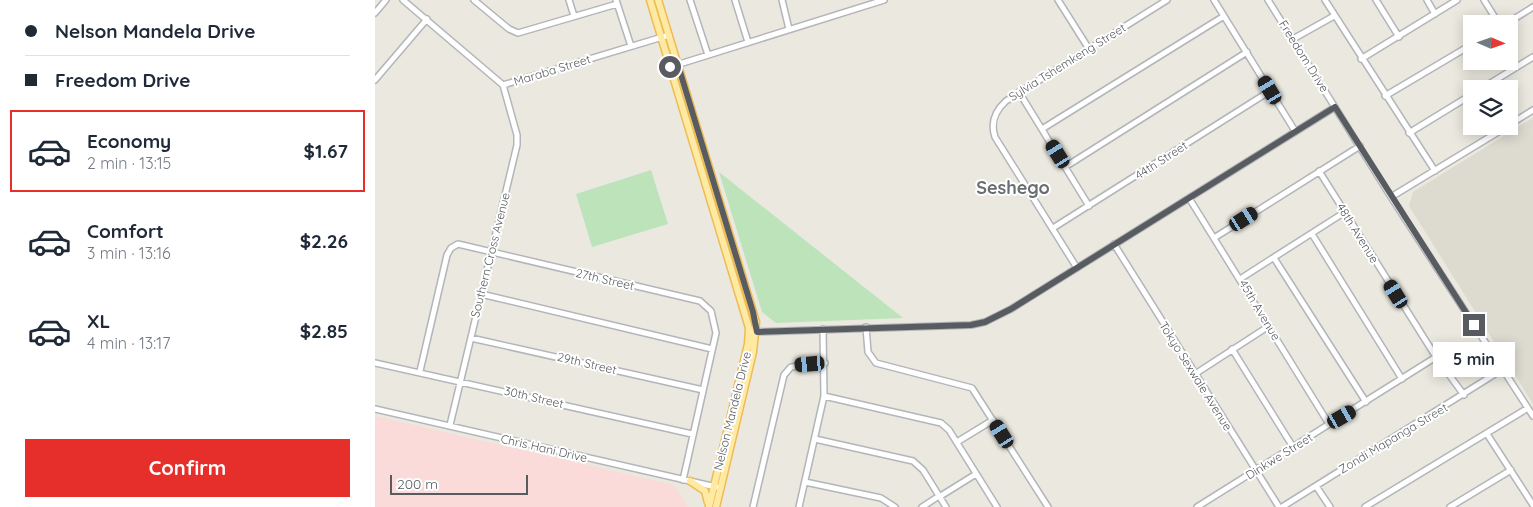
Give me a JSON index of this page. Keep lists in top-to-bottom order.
{
  "streets": {
    "main road": ["Nelson Mandela Drive"],
    "street": [
      "Freedom Drive",
      "Sylvia Tshemkeng Street",
      "Maraba Street",
      "44th Street",
      "48th Avenue",
      "Southern Cross Avenue",
      "27th Street",
      "45th Avenue",
      "29th Street",
      "Tokyo Sexwale Avenue",
      "30th Street",
      "Zondi Mapanga Street",
      "Chris Hani Drive",
      "Dinkwe Street"
    ]
  },
  "crossings": [
    ["Freedom Drive", "Zondi Mapanga Street"],
    ["Sylvia Tshemkeng Street", "44th Street"],
    ["Maraba Street", "Southern Cross Avenue"],
    ["Maraba Street", "Nelson Mandela Drive"],
    ["48th Avenue", "Zondi Mapanga Street"],
    ["48th Avenue", "Dinkwe Street"],
    ["Southern Cross Avenue", "27th Street"],
    ["Southern Cross Avenue", "29th Street"],
    ["Southern Cross Avenue", "30th Street"],
    ["Southern Cross Avenue", "Chris Hani Drive"],
    ["27th Street", "29th Street"],
    ["27th Street", "30th Street"],
    ["27th Street", "Chris Hani Drive"],
    ["45th Avenue", "Dinkwe Street"],
    ["Tokyo Sexwale Avenue", "Zondi Mapanga Street"],
    ["Tokyo Sexwale Avenue", "Dinkwe Street"],
    ["Nelson Mandela Drive", "Chris Hani Drive"]
  ],
  "districts": ["Seshego"],
  "scale_bar": "200 m",
  "north": "right",
  "page": {
    "banner": ["Nelson Mandela Drive", "Freedom Drive"],
    "list": [
      {
        "name": "Economy",
        "note": "2 min · 13:15",
        "value": "$1.67"
      },
      {
        "name": "Comfort",
        "note": "3 min · 13:16",
        "value": "$2.26"
      },
      {
        "name": "XL",
        "note": "4 min · 13:17",
        "value": "$2.85"
      }
    ],
    "bubble": "5 min",
    "buttons": "Confirm",
    "scale": "200 m"
  }
}
